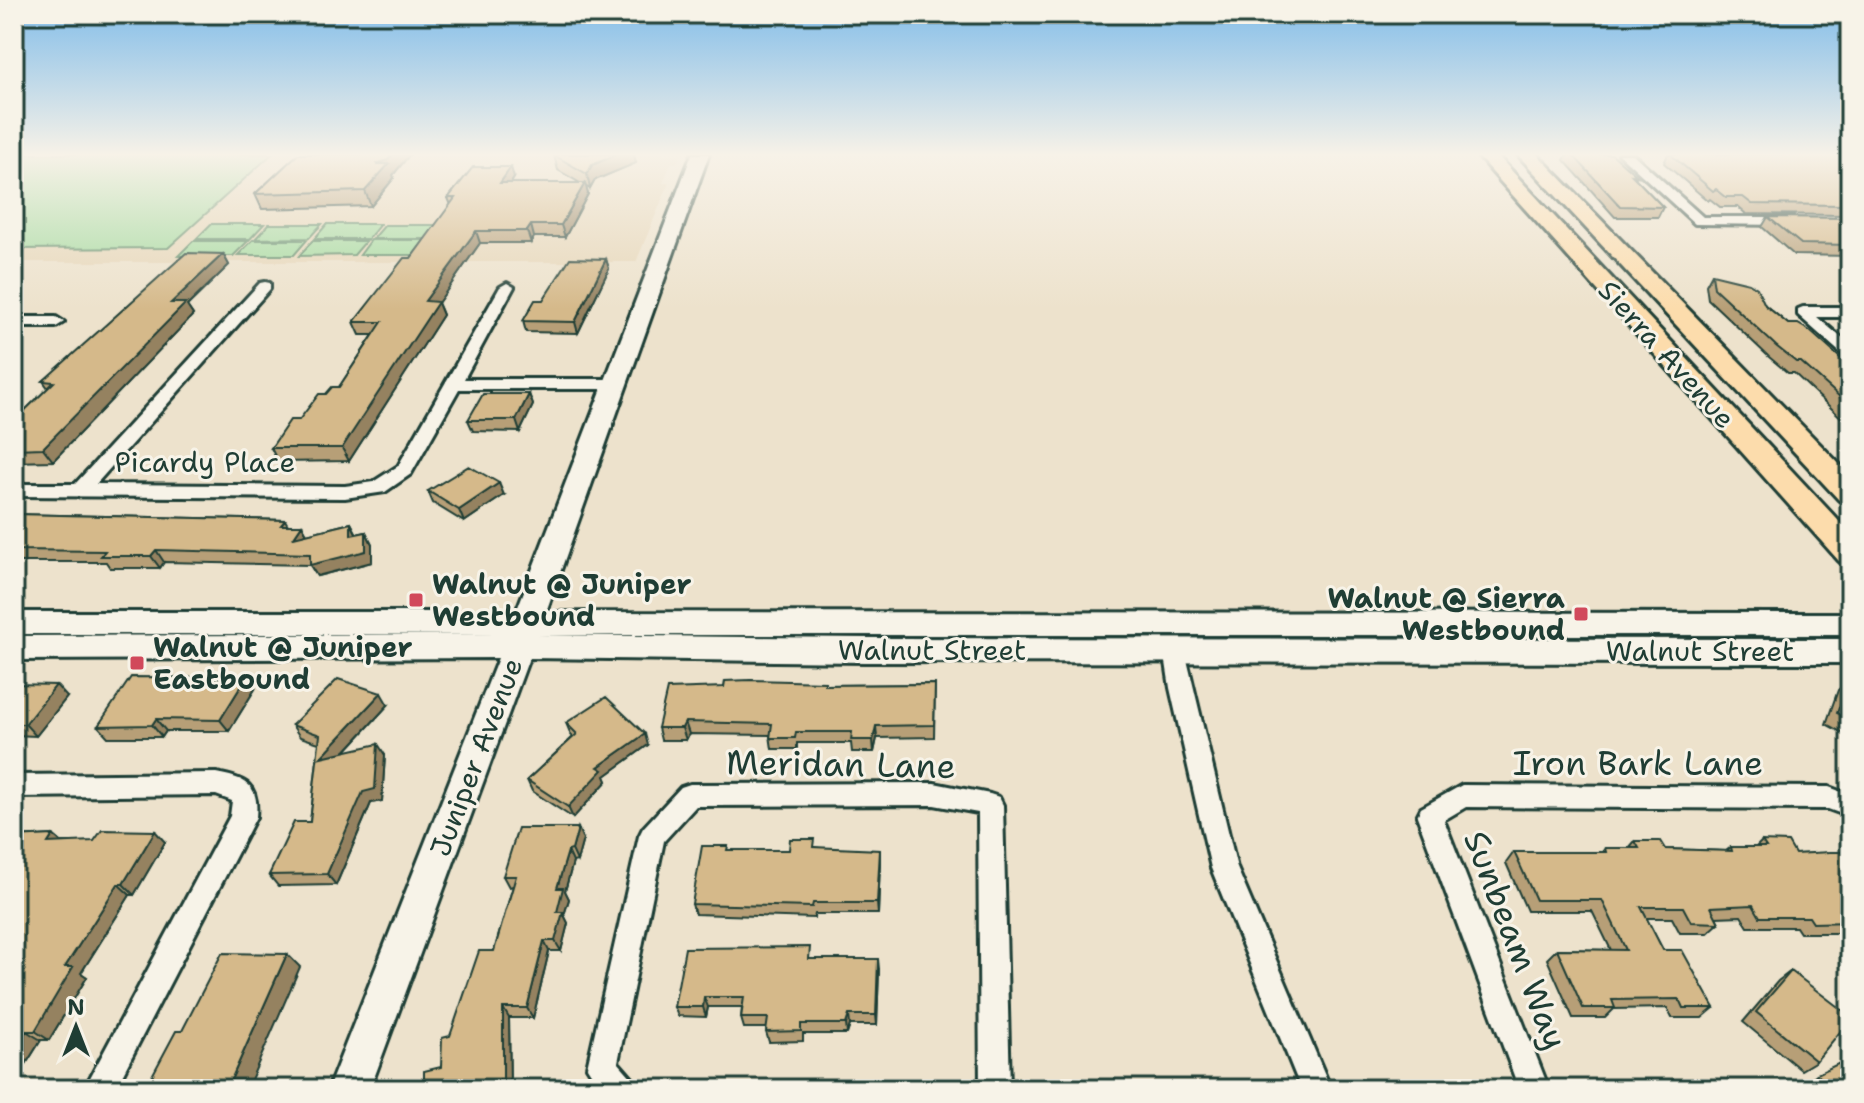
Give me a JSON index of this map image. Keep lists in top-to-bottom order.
{
  "streets": {
    "main road": ["Sierra Avenue"],
    "street": [
      "Picardy Place",
      "Walnut Street",
      "Juniper Avenue",
      "Iron Bark Lane",
      "Meridan Lane",
      "Sunbeam Way"
    ]
  },
  "crossings": [
    ["Walnut Street", "Juniper Avenue"],
    ["Iron Bark Lane", "Sunbeam Way"]
  ],
  "places": {
    "transit": ["Walnut @ Juniper Westbound", "Walnut @ Sierra Westbound", "Walnut @ Juniper Eastbound"]
  },
  "north": "top"
}
